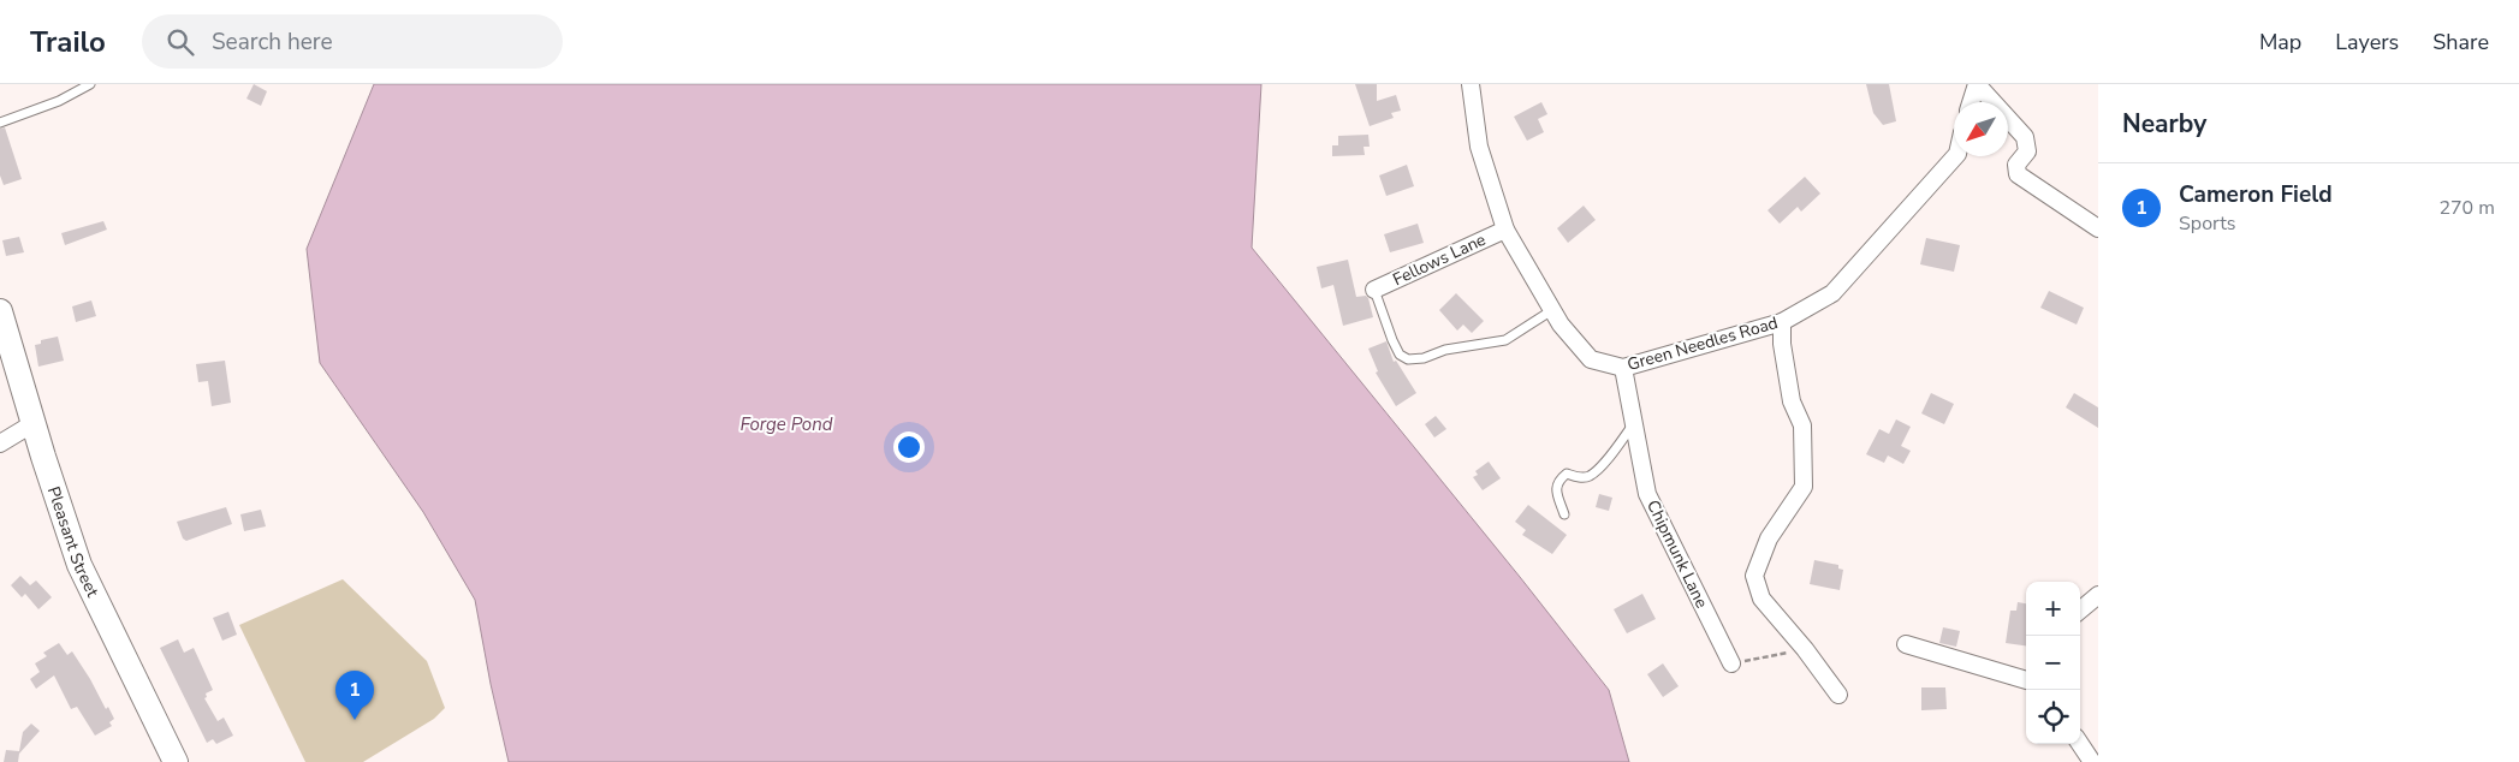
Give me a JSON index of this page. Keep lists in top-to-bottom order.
{
  "streets": {
    "main road": ["Pleasant Street"],
    "street": ["Fellows Lane", "Green Needles Road", "Chipmunk Lane"]
  },
  "crossings": [
    ["Fellows Lane", "Green Needles Road"],
    ["Green Needles Road", "Chipmunk Lane"]
  ],
  "water": ["Forge Pond"],
  "north": "bottom left",
  "page": {
    "header": "Trailo",
    "search": "Search here",
    "nav": ["Map", "Layers", "Share"],
    "heading": "Nearby",
    "list": [
      {
        "mark": "1",
        "name": "Cameron Field",
        "note": "Sports",
        "value": "270 m"
      }
    ],
    "map_buttons": ["+", "−"],
    "pins": "1"
  }
}
